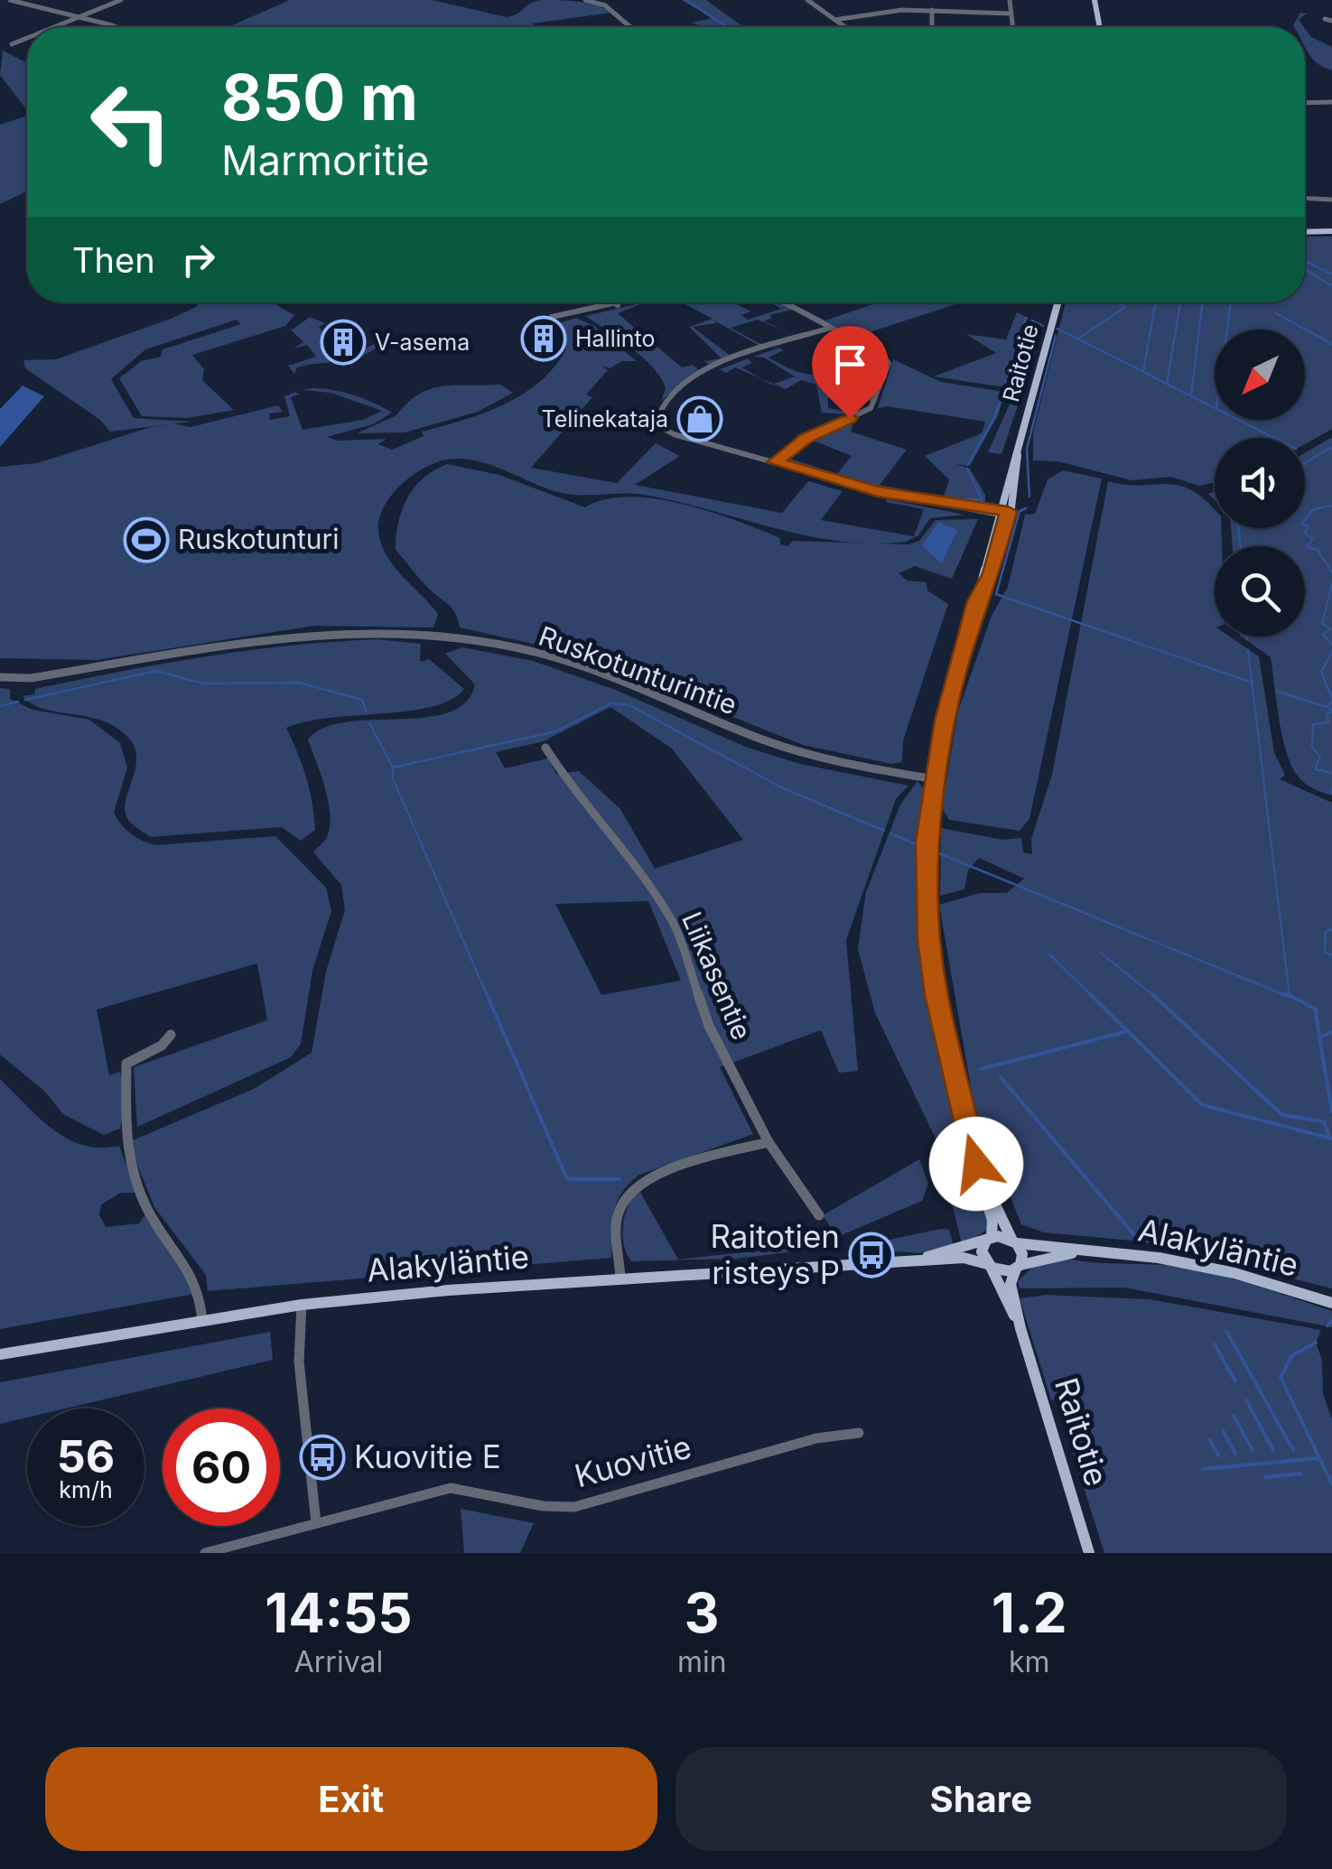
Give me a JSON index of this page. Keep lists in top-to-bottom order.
{
  "streets": {
    "main road": ["Raitotie", "Alakyläntie"],
    "street": ["Ruskotunturintie", "Liikasentie", "Kuovitie"]
  },
  "crossings": [
    ["Raitotie", "Ruskotunturintie"],
    ["Raitotie", "Alakyläntie"]
  ],
  "places": {
    "building": ["Hallinto", "V-asema"],
    "shop": ["Telinekataja"],
    "sports": ["Ruskotunturi"],
    "bus stop": ["Raitotien risteys P", "Kuovitie E"]
  },
  "north": "bottom left",
  "page": {
    "turn": ["850 m", "Marmoritie"],
    "then": "Then",
    "speed": "56 km/h",
    "limit": "60",
    "eta": [
      "14:55",
      "Arrival",
      "3",
      "min",
      "1.2",
      "km"
    ],
    "buttons": ["Exit", "Share"]
  }
}
